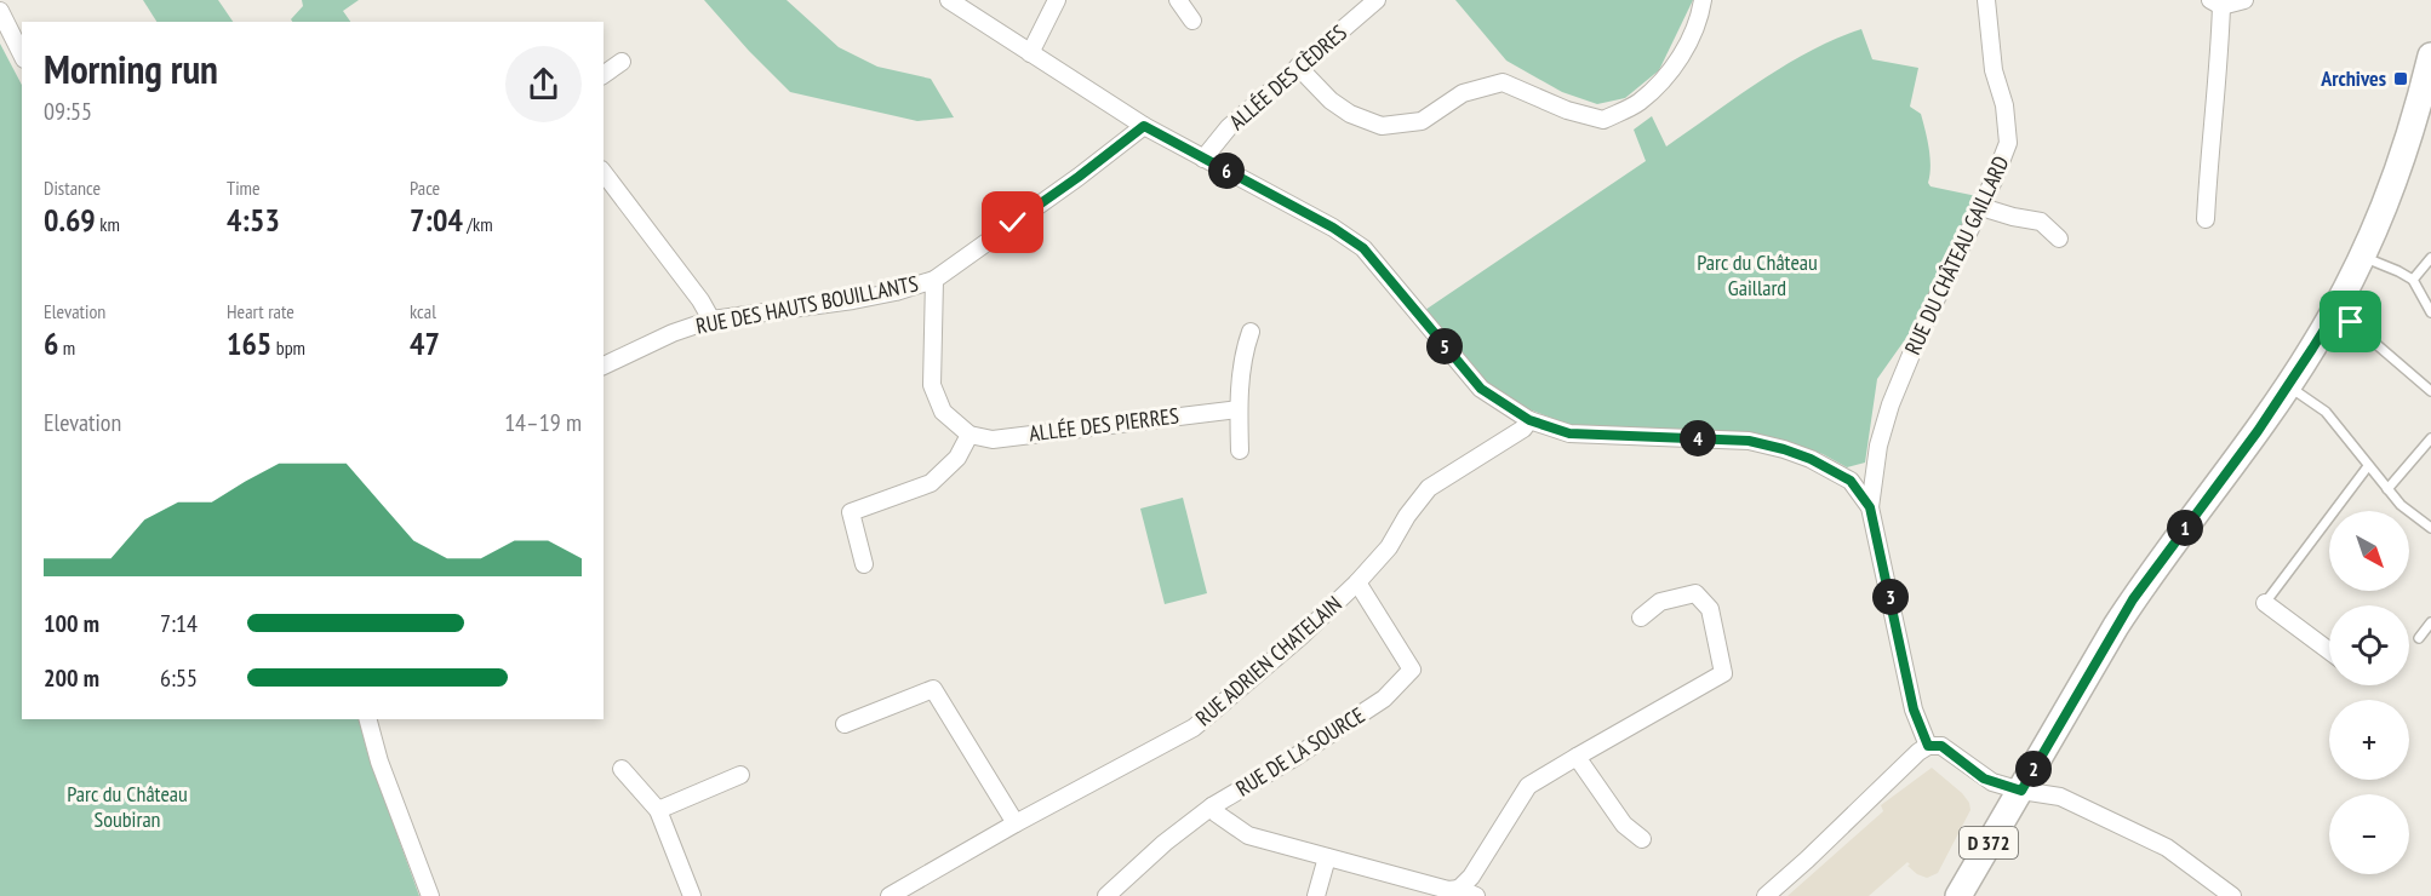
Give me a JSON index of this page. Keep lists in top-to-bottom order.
{
  "streets": {
    "main road": ["D 372"],
    "street": [
      "ALLÉE DES CÈDRES",
      "RUE DU CHÂTEAU GAILLARD",
      "RUE DES HAUTS BOUILLANTS",
      "ALLÉE DES PIERRES",
      "RUE ADRIEN CHATELAIN",
      "RUE DE LA SOURCE"
    ]
  },
  "crossings": [
    ["RUE ADRIEN CHATELAIN", "RUE DE LA SOURCE"]
  ],
  "parks": ["Parc du Château Gaillard", "Parc du Château Soubiran"],
  "places": {
    "transit": ["Archives"]
  },
  "north": "bottom right",
  "page": {
    "heading": ["Morning run", "09:55"],
    "stats": [
      ["Distance", "0.69 km"],
      ["Time", "4:53"],
      ["Pace", "7:04 /km"],
      ["Elevation", "6 m"],
      ["Heart rate", "165 bpm"],
      ["kcal", "47"]
    ],
    "pins": [
      "6",
      "5",
      "4",
      "1",
      "3",
      "2"
    ],
    "chart": ["Elevation", "14–19 m"],
    "map_buttons": ["+", "−"],
    "list": [
      {
        "name": "100 m",
        "note": "7:14"
      },
      {
        "name": "200 m",
        "note": "6:55"
      }
    ]
  }
}
